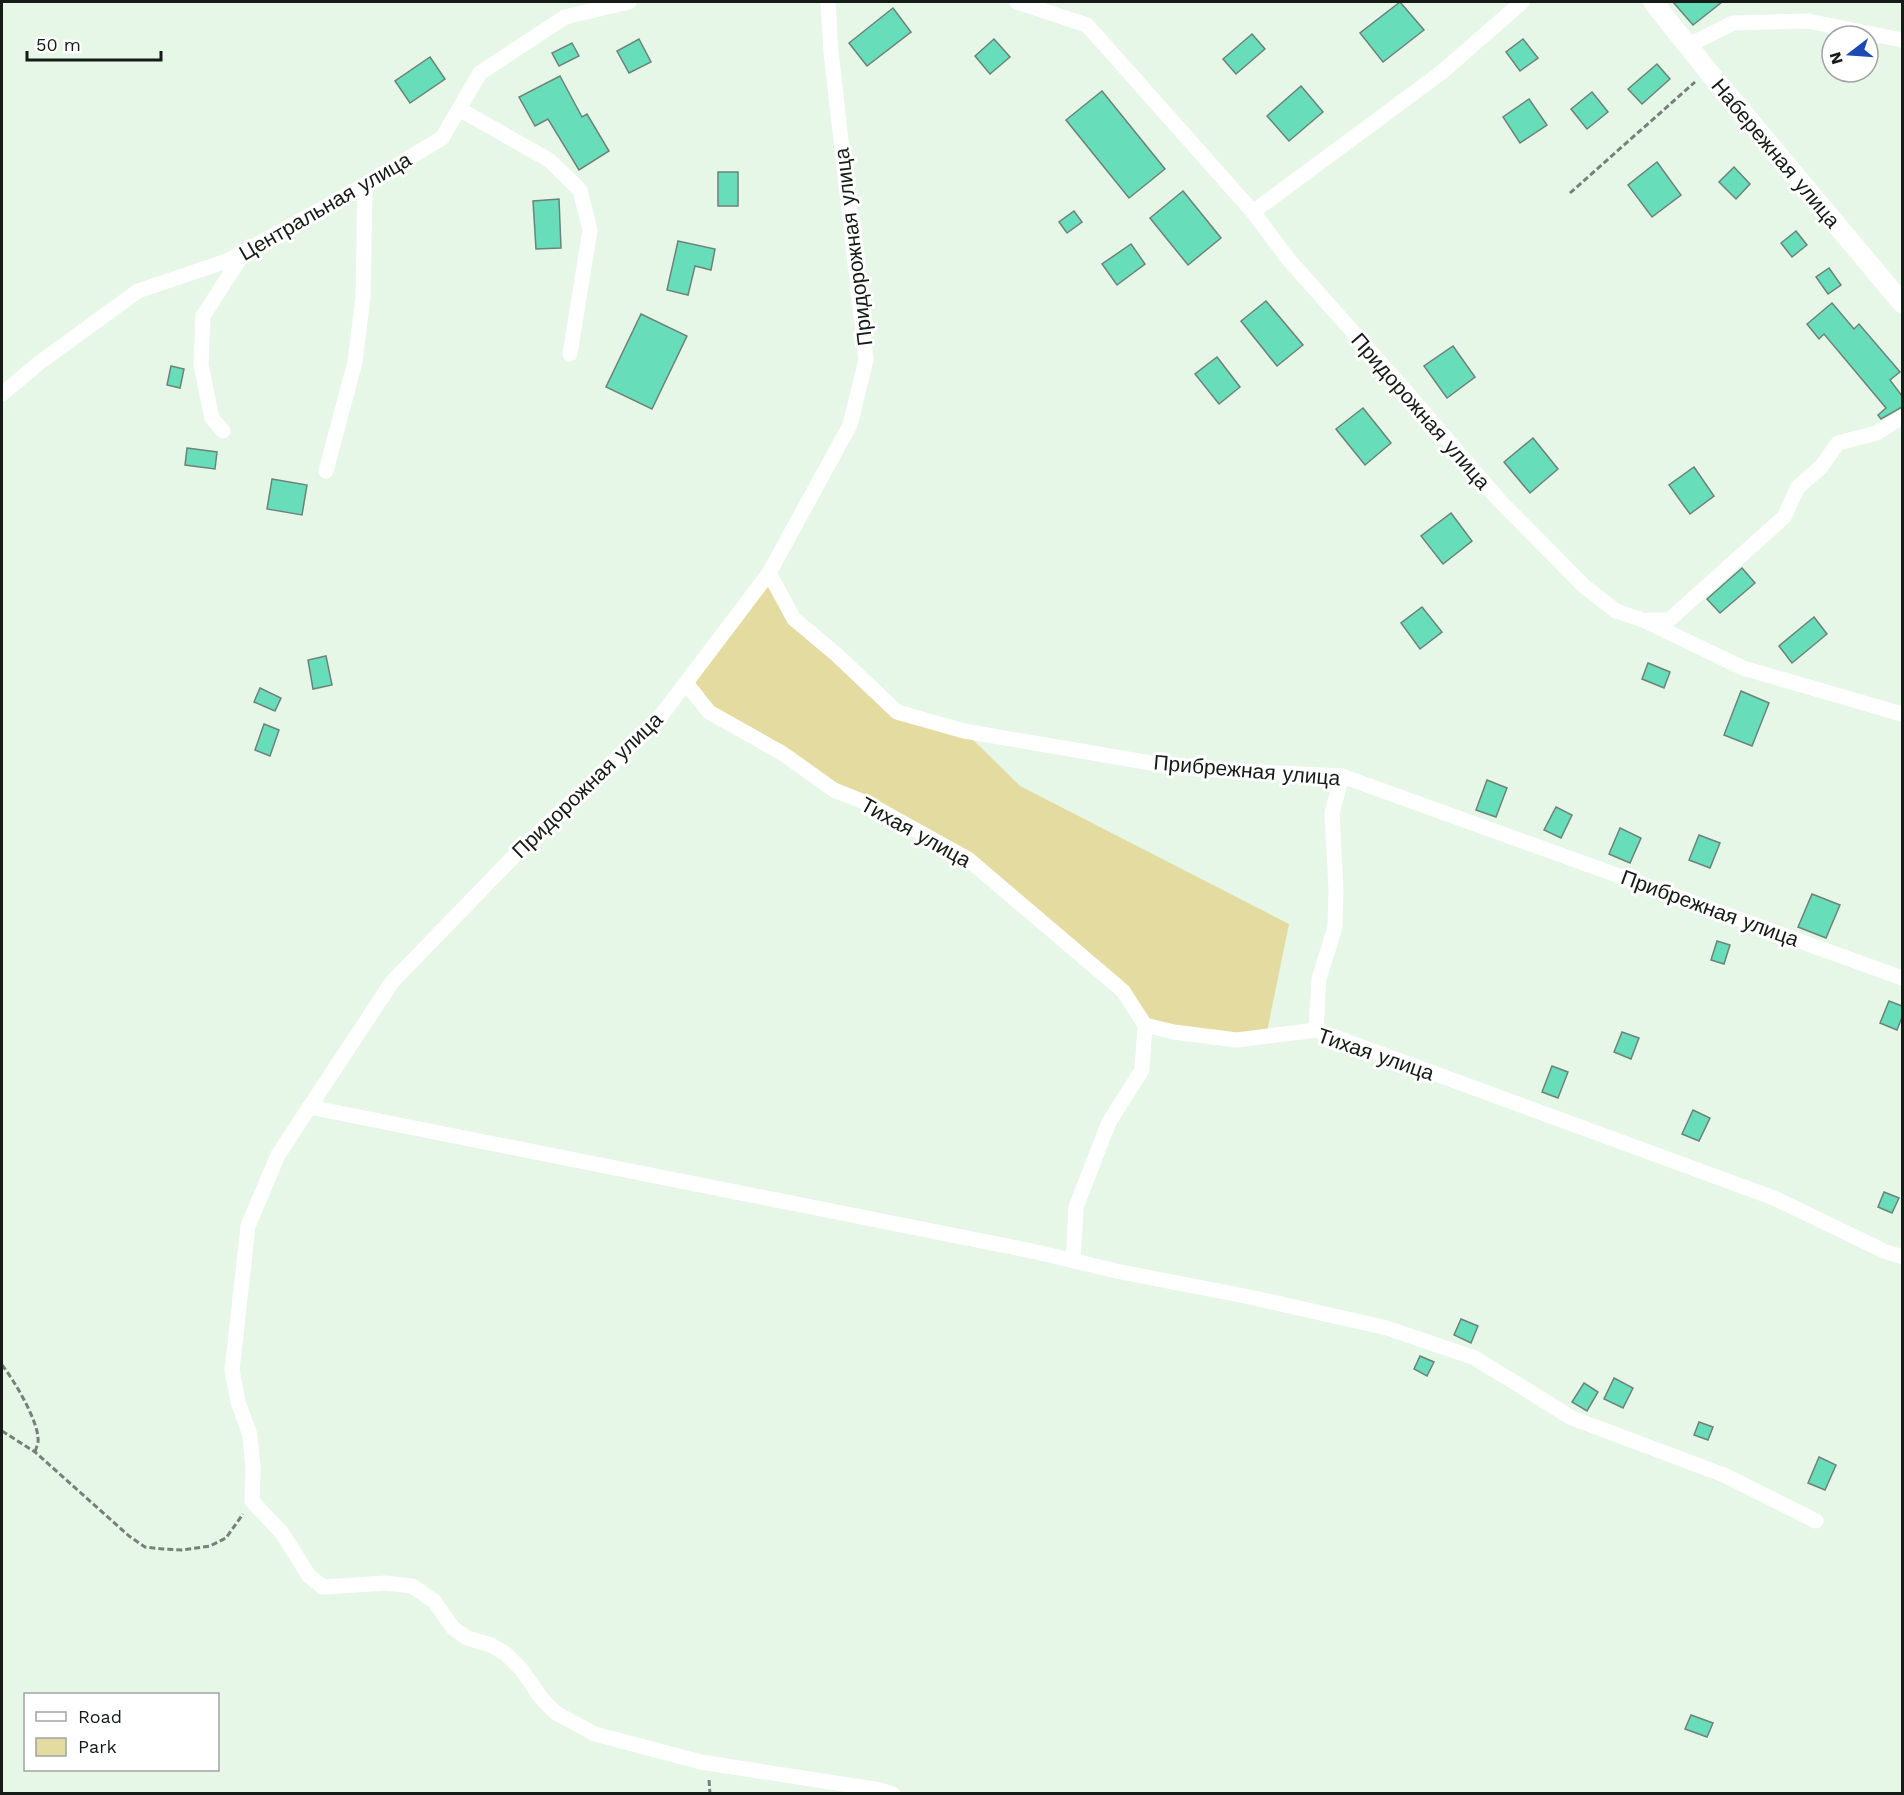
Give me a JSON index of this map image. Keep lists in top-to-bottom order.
{
  "streets": {
    "street": [
      "Набережная улица",
      "Центральная улица",
      "Придорожная улица",
      "Прибрежная улица",
      "Тихая улица"
    ]
  },
  "crossings": [
    ["Придорожная улица", "Прибрежная улица"],
    ["Придорожная улица", "Тихая улица"]
  ],
  "legend": ["Road", "Park"],
  "scale_bar": "50 m",
  "north": "left"
}
